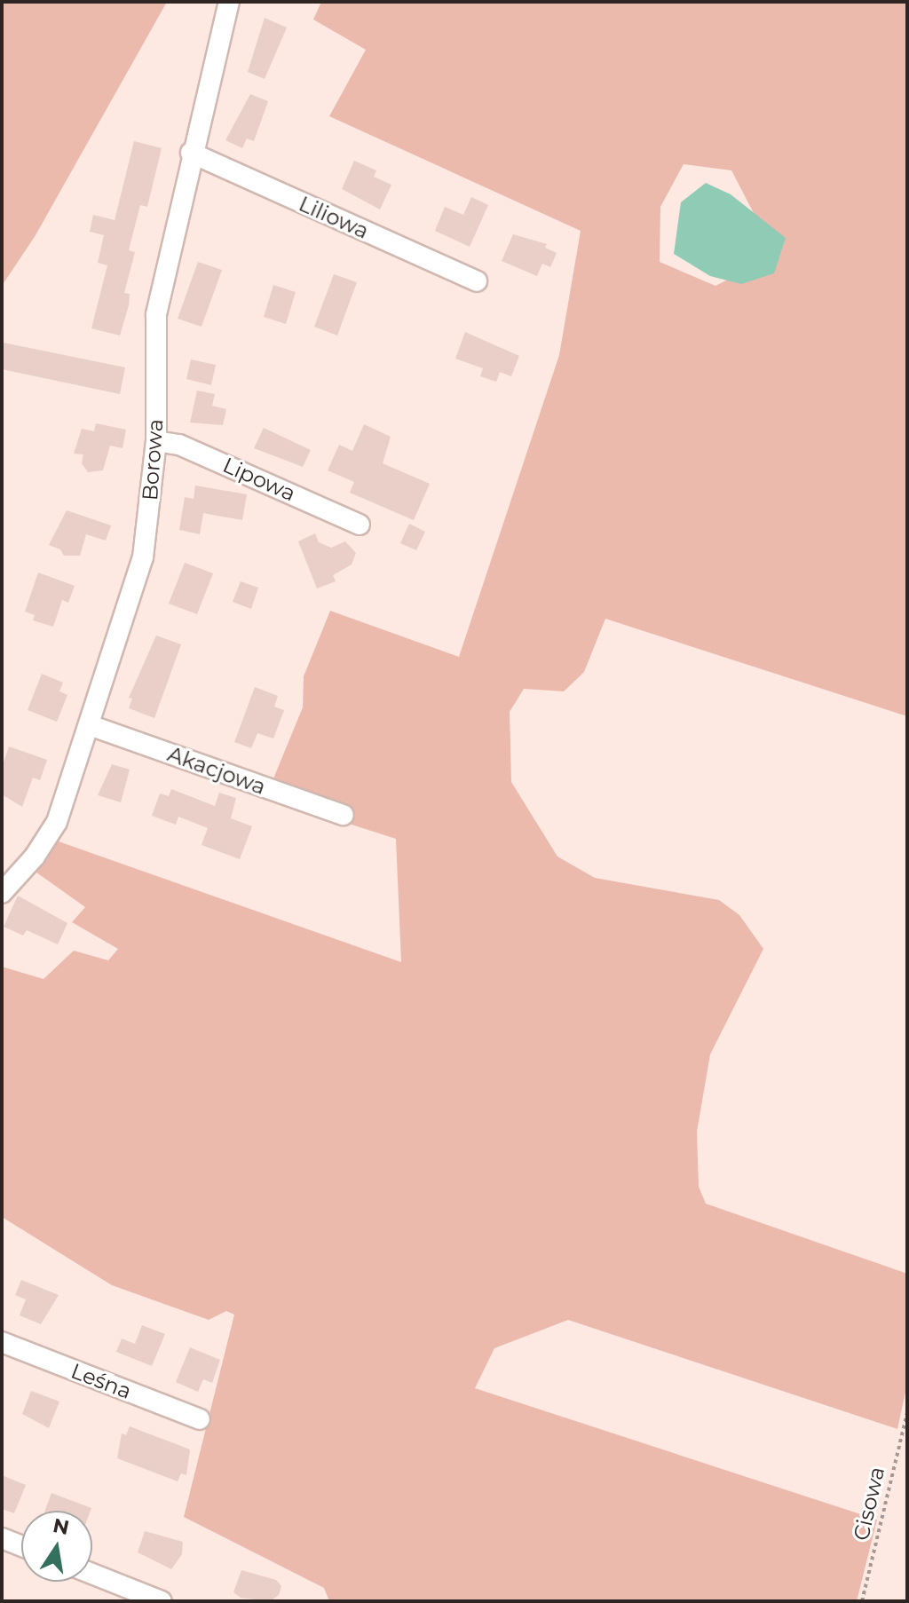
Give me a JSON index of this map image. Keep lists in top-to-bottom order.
{
  "streets": {
    "street": [
      "Liliowa",
      "Borowa",
      "Lipowa",
      "Akacjowa",
      "Leśna"
    ],
    "path": ["Cisowa"]
  },
  "crossings": [
    ["Liliowa", "Borowa"],
    ["Borowa", "Lipowa"],
    ["Borowa", "Akacjowa"]
  ],
  "north": "top"
}
